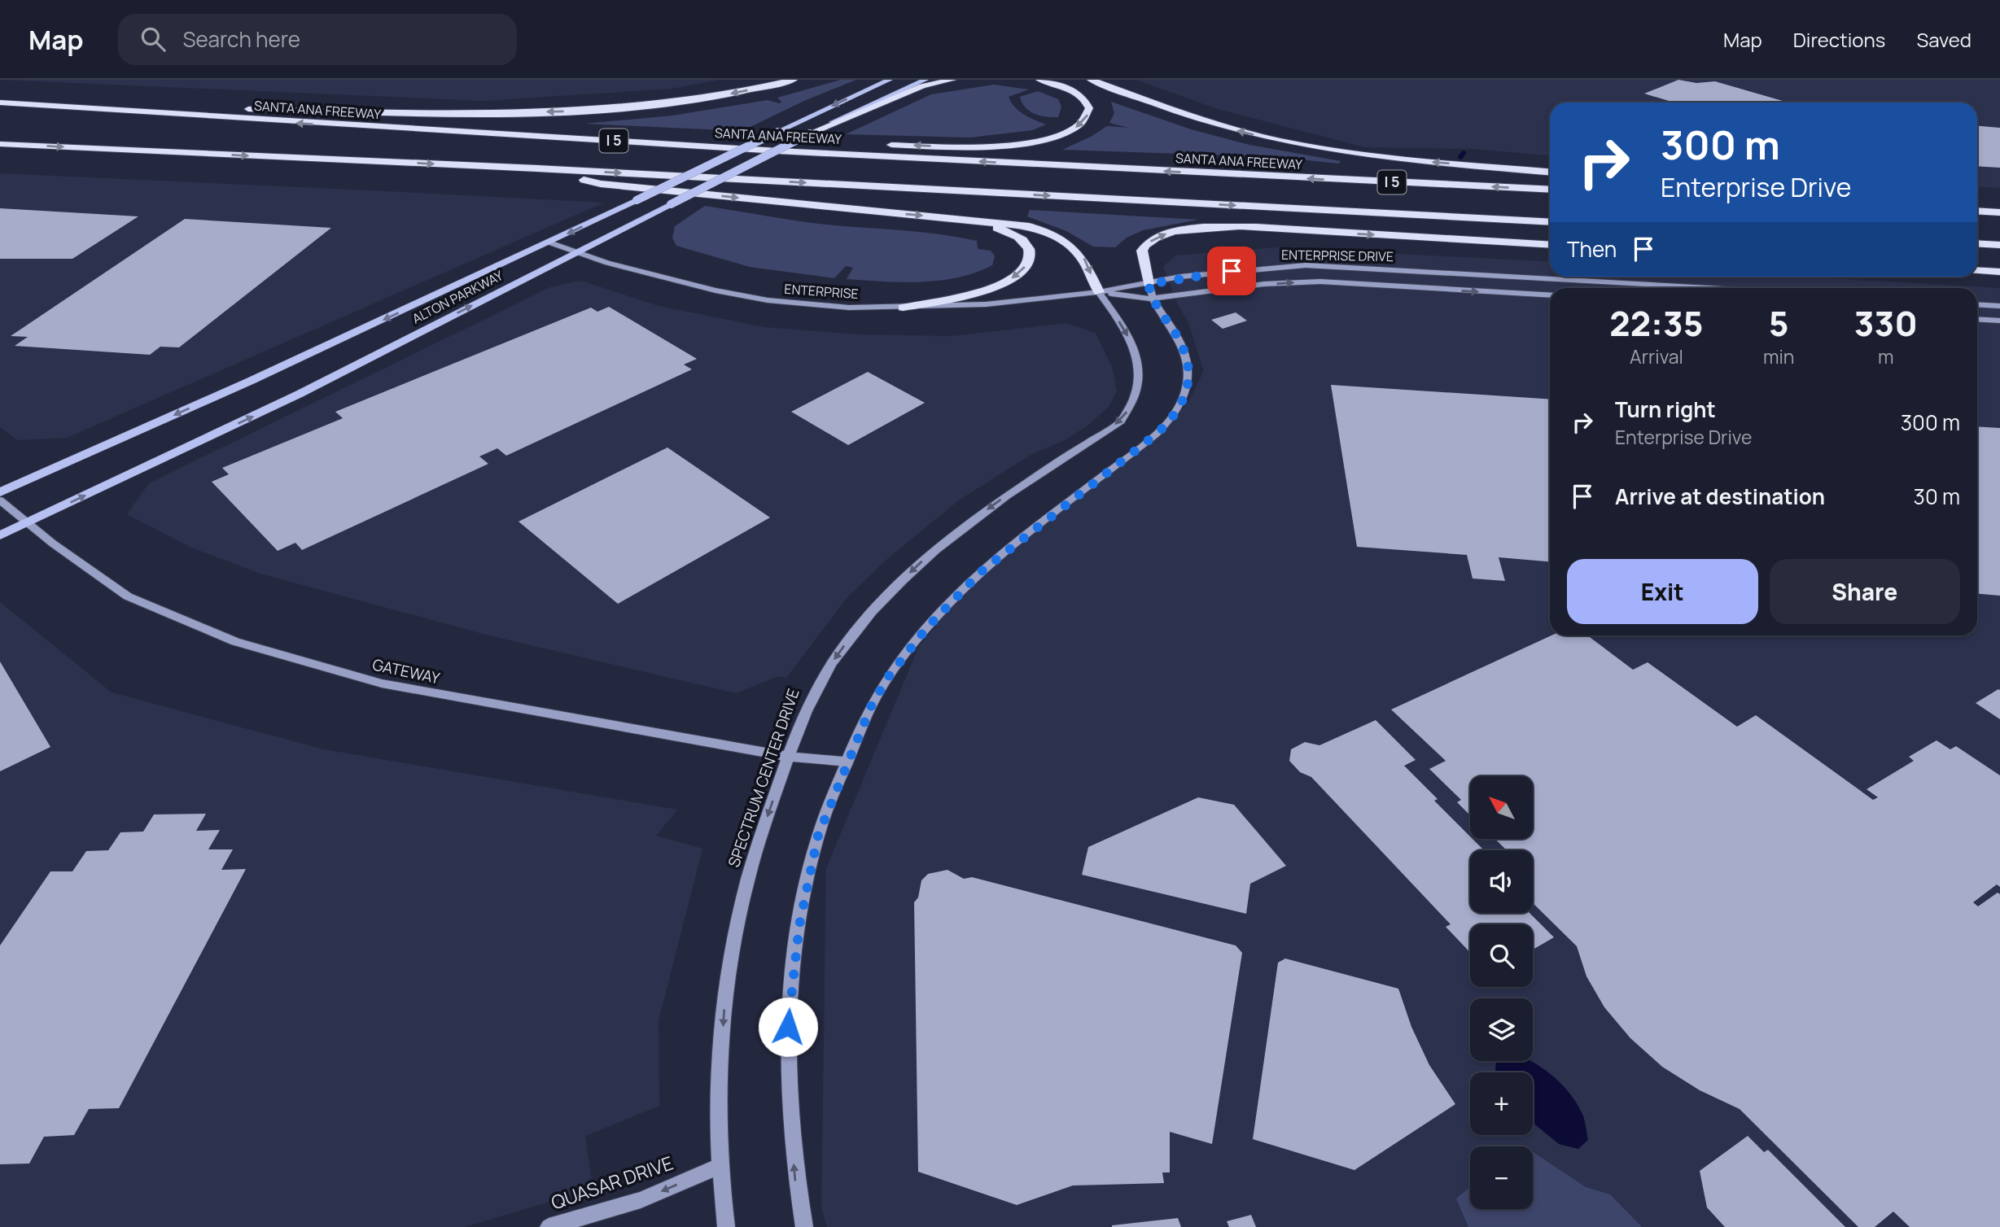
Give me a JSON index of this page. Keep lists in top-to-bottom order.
{
  "streets": {
    "highway": ["SANTA ANA FREEWAY", "I 5"],
    "main road": ["ALTON PARKWAY"],
    "street": [
      "ENTERPRISE DRIVE",
      "ENTERPRISE",
      "GATEWAY",
      "SPECTRUM CENTER DRIVE",
      "QUASAR DRIVE"
    ]
  },
  "crossings": [
    ["ENTERPRISE DRIVE", "ENTERPRISE"],
    ["ENTERPRISE DRIVE", "SPECTRUM CENTER DRIVE"],
    ["ENTERPRISE", "ALTON PARKWAY"],
    ["ENTERPRISE", "SPECTRUM CENTER DRIVE"],
    ["ALTON PARKWAY", "GATEWAY"],
    ["GATEWAY", "SPECTRUM CENTER DRIVE"],
    ["SPECTRUM CENTER DRIVE", "QUASAR DRIVE"]
  ],
  "one_way": ["QUASAR DRIVE"],
  "north": "top left",
  "page": {
    "header": "Map",
    "search": "Search here",
    "nav": ["Map", "Directions", "Saved"],
    "turn": ["300 m", "Enterprise Drive"],
    "then": "Then",
    "eta": [
      "22:35",
      "Arrival",
      "5",
      "min",
      "330",
      "m"
    ],
    "list": [
      {
        "name": "Turn right",
        "note": "Enterprise Drive",
        "value": "300 m"
      },
      {
        "name": "Arrive at destination",
        "value": "30 m"
      }
    ],
    "buttons": ["Exit", "Share"],
    "map_buttons": ["+", "−"]
  }
}
